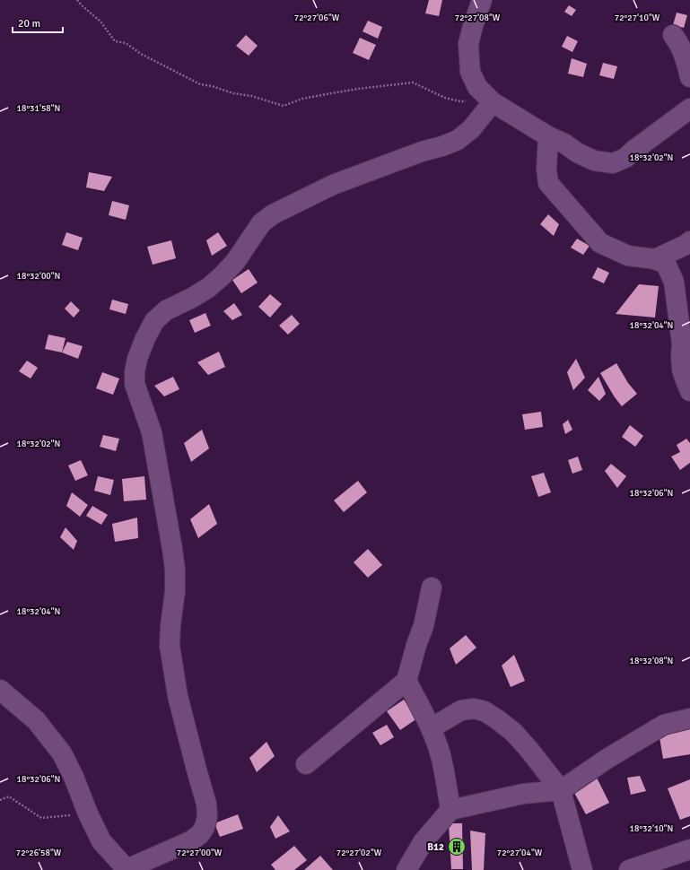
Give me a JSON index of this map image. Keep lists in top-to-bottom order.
{
  "places": {
    "building": ["B12"]
  },
  "scale_bar": "20 m",
  "coordinates": [
    "72°27'06\"W",
    "72°27'08\"W",
    "72°27'10\"W",
    "18°31'58\"N",
    "18°32'02\"N",
    "18°32'00\"N",
    "18°32'04\"N",
    "18°32'06\"N",
    "18°32'08\"N",
    "18°32'10\"N",
    "72°26'58\"W",
    "72°27'00\"W",
    "72°27'02\"W",
    "72°27'04\"W"
  ]
}
